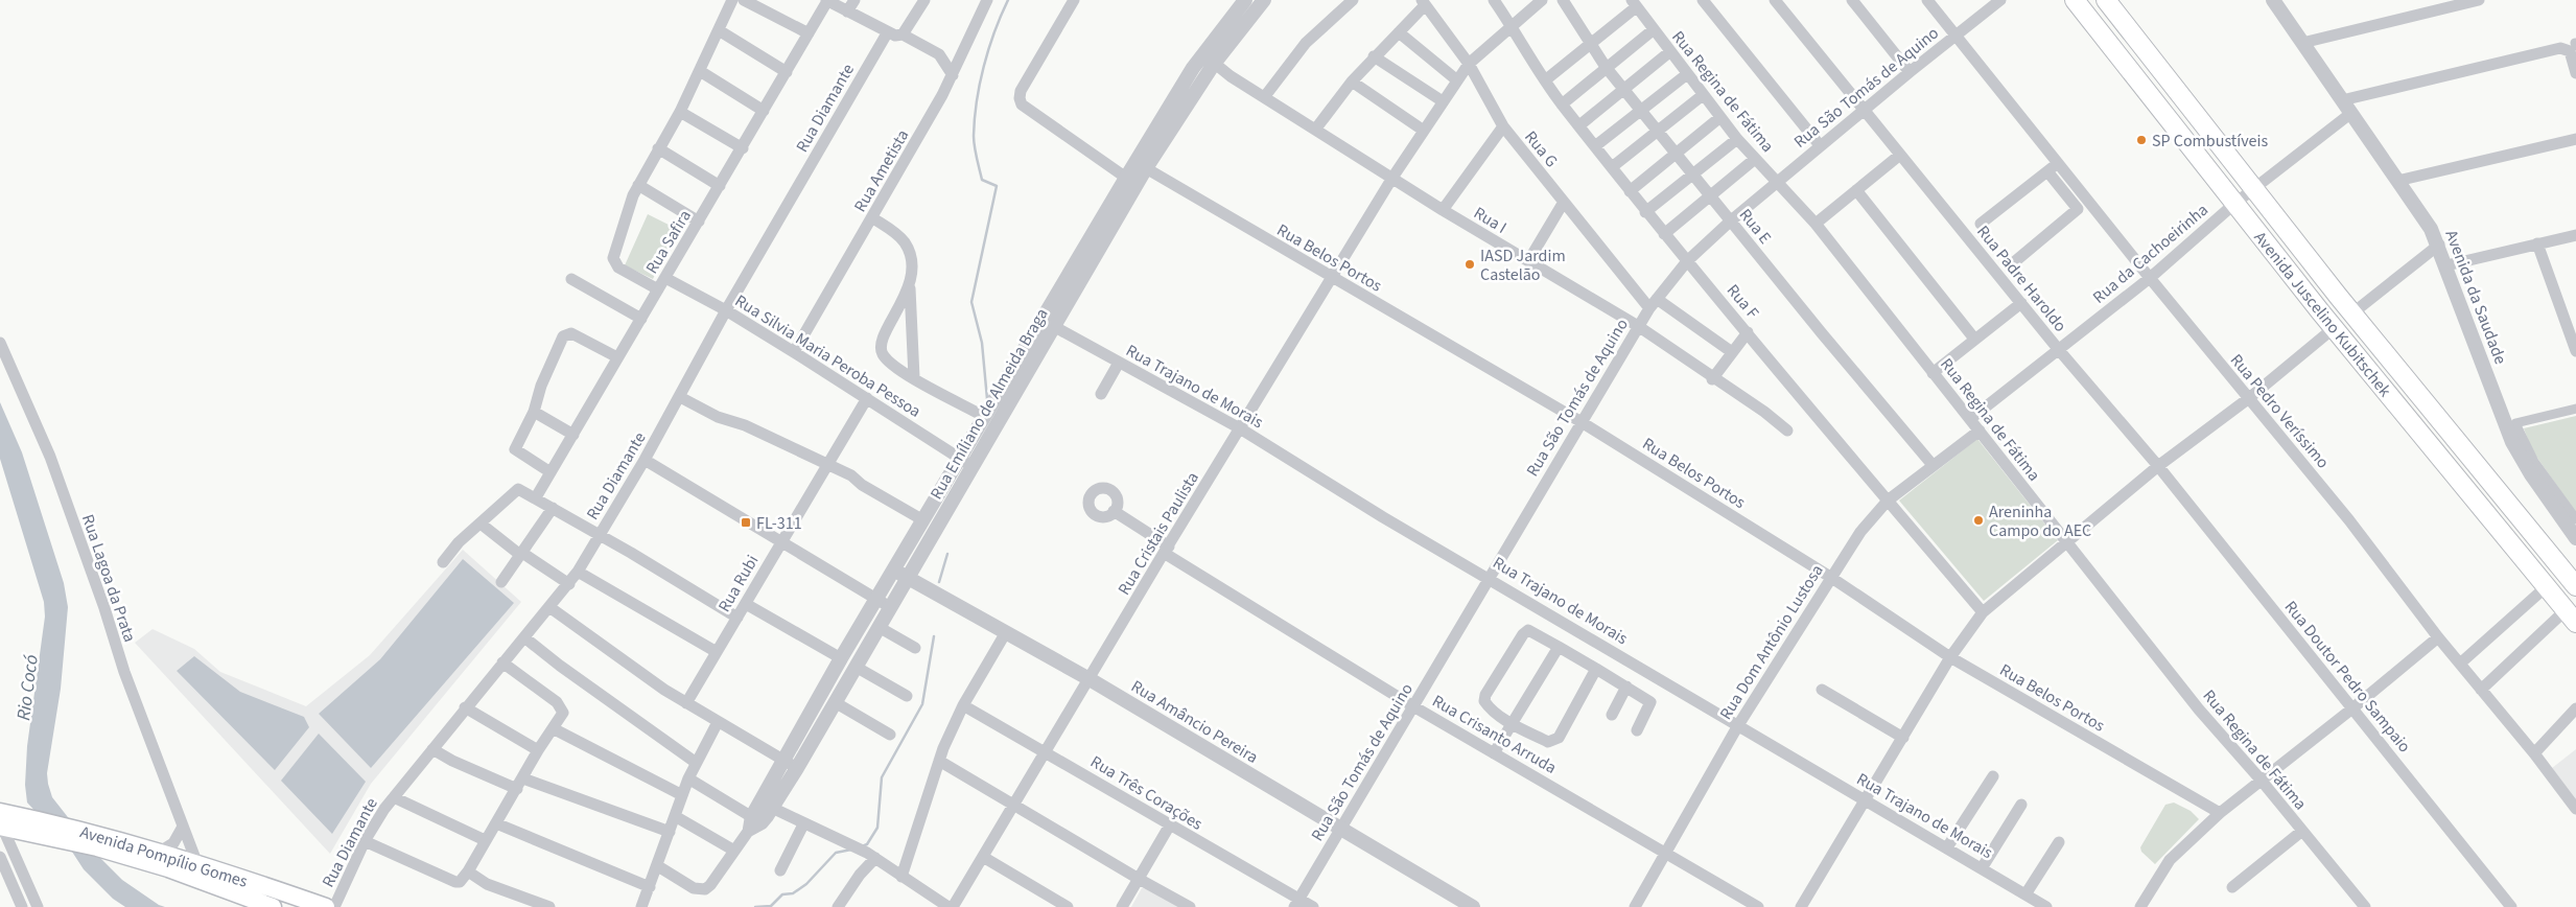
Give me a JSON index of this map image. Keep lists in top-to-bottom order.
{
  "streets": {
    "main road": ["Avenida Juscelino Kubitschek", "Avenida Pompílio Gomes"],
    "street": [
      "Rua São Tomás de Aquino",
      "Rua Regina de Fátima",
      "Rua Diamante",
      "Rua G",
      "Rua Ametista",
      "Rua I",
      "Rua E",
      "Rua Safira",
      "Rua da Cachoeirinha",
      "Rua Belos Portos",
      "Rua Padre Haroldo",
      "Avenida da Saudade",
      "Rua F",
      "Rua Silvia Maria Peroba Pessoa",
      "Rua Trajano de Morais",
      "Rua Emíliano de Almeida Braga",
      "Rua Pedro Veríssimo",
      "Rua Cristais Paulista",
      "Rua Lagoa da Prata",
      "Rua Rubi",
      "Rua Dom Antônio Lustosa",
      "Rua Doutor Pedro Sampaio",
      "Rua Amâncio Pereira",
      "Rua Crisanto Arruda",
      "Rua Três Corações"
    ]
  },
  "crossings": [
    ["Rua São Tomás de Aquino", "Rua Regina de Fátima"],
    ["Rua São Tomás de Aquino", "Rua G"],
    ["Rua São Tomás de Aquino", "Rua I"],
    ["Rua São Tomás de Aquino", "Rua E"],
    ["Rua São Tomás de Aquino", "Rua Belos Portos"],
    ["Rua São Tomás de Aquino", "Rua Padre Haroldo"],
    ["Rua São Tomás de Aquino", "Rua F"],
    ["Rua São Tomás de Aquino", "Rua Trajano de Morais"],
    ["Rua São Tomás de Aquino", "Rua Pedro Veríssimo"],
    ["Rua São Tomás de Aquino", "Rua Amâncio Pereira"],
    ["Rua São Tomás de Aquino", "Rua Crisanto Arruda"],
    ["Rua São Tomás de Aquino", "Rua Três Corações"],
    ["Rua Regina de Fátima", "Rua da Cachoeirinha"],
    ["Rua Regina de Fátima", "Rua Dom Antônio Lustosa"],
    ["Rua Diamante", "Rua Silvia Maria Peroba Pessoa"],
    ["Rua G", "Rua Cristais Paulista"],
    ["Rua Ametista", "Rua Silvia Maria Peroba Pessoa"],
    ["Rua I", "Rua Emíliano de Almeida Braga"],
    ["Rua I", "Rua Cristais Paulista"],
    ["Rua E", "Rua Dom Antônio Lustosa"],
    ["Rua Safira", "Rua Silvia Maria Peroba Pessoa"],
    ["Rua da Cachoeirinha", "Rua Padre Haroldo"],
    ["Rua da Cachoeirinha", "Avenida da Saudade"],
    ["Rua da Cachoeirinha", "Avenida Juscelino Kubitschek"],
    ["Rua da Cachoeirinha", "Rua Pedro Veríssimo"],
    ["Rua Belos Portos", "Rua Emíliano de Almeida Braga"],
    ["Rua Belos Portos", "Rua Cristais Paulista"],
    ["Rua Belos Portos", "Rua Dom Antônio Lustosa"],
    ["Rua Padre Haroldo", "Rua Doutor Pedro Sampaio"],
    ["Rua F", "Rua Cristais Paulista"],
    ["Rua F", "Rua Dom Antônio Lustosa"],
    ["Rua Silvia Maria Peroba Pessoa", "Rua Emíliano de Almeida Braga"],
    ["Rua Silvia Maria Peroba Pessoa", "Rua Rubi"],
    ["Rua Trajano de Morais", "Rua Emíliano de Almeida Braga"],
    ["Rua Trajano de Morais", "Rua Cristais Paulista"],
    ["Rua Trajano de Morais", "Rua Dom Antônio Lustosa"],
    ["Rua Emíliano de Almeida Braga", "Rua Amâncio Pereira"],
    ["Rua Cristais Paulista", "Rua Amâncio Pereira"],
    ["Rua Cristais Paulista", "Rua Crisanto Arruda"],
    ["Rua Cristais Paulista", "Rua Três Corações"],
    ["Rua Lagoa da Prata", "Avenida Pompílio Gomes"],
    ["Rua Dom Antônio Lustosa", "Rua Crisanto Arruda"]
  ],
  "water": ["Rio Cocó"],
  "places": {
    "other": ["SP Combustíveis", "IASD Jardim Castelão", "Areninha Campo do AEC"],
    "transit": ["FL-311"]
  }
}
